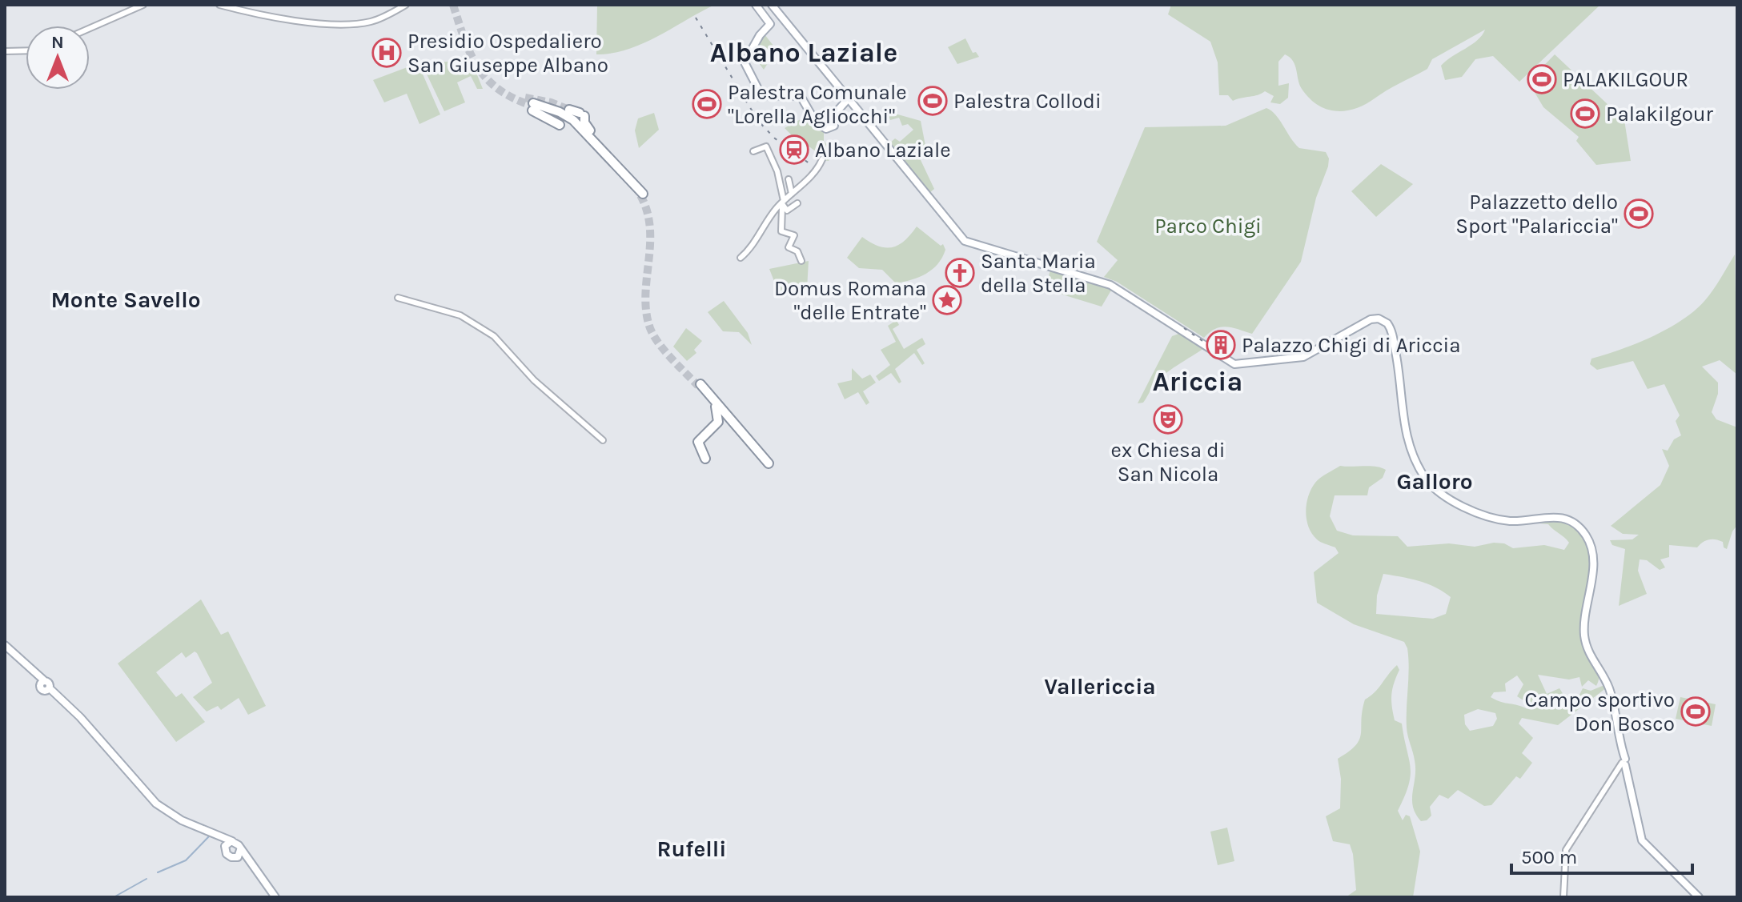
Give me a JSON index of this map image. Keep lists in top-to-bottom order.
{
  "districts": [
    "Albano Laziale",
    "Monte Savello",
    "Ariccia",
    "Galloro",
    "Vallericcia",
    "Rufelli"
  ],
  "parks": ["Parco Chigi"],
  "places": {
    "hospital": ["Presidio Ospedaliero San Giuseppe Albano"],
    "sports": [
      "PALAKILGOUR",
      "Palestra Collodi",
      "Palestra Comunale \"Lorella Agliocchi\"",
      "Palakilgour",
      "Palazzetto dello Sport \"Palariccia\"",
      "Campo sportivo Don Bosco"
    ],
    "station": ["Albano Laziale"],
    "church": ["Santa Maria della Stella"],
    "place": ["Domus Romana \"delle Entrate\""],
    "building": ["Palazzo Chigi di Ariccia"],
    "theatre": ["ex Chiesa di San Nicola"]
  },
  "scale_bar": "500 m",
  "north": "top"
}
